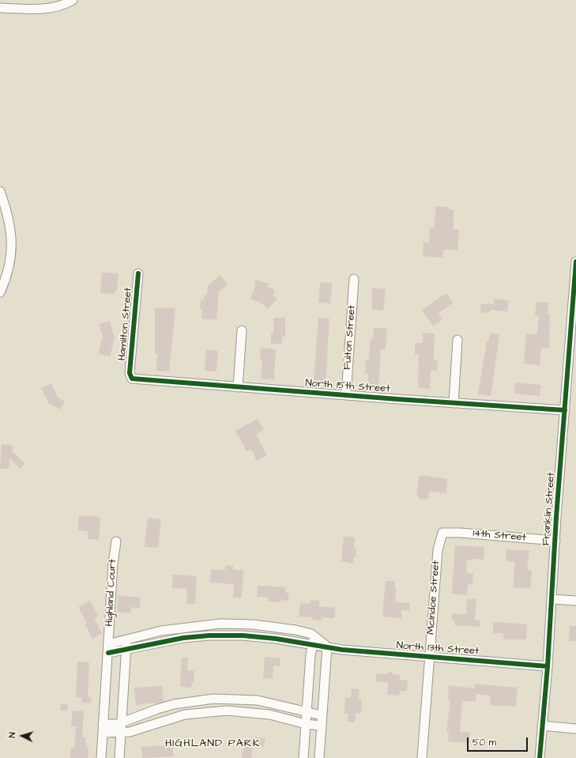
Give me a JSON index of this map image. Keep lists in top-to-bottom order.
{
  "streets": {
    "street": [
      "Hamilton Street",
      "Fulton Street",
      "North 15th Street",
      "Franklin Street",
      "14th Street",
      "Highland Court",
      "McIndoe Street",
      "North 13th Street"
    ]
  },
  "crossings": [
    ["Hamilton Street", "North 15th Street"],
    ["Fulton Street", "North 15th Street"],
    ["North 15th Street", "Franklin Street"],
    ["Franklin Street", "14th Street"],
    ["Franklin Street", "North 13th Street"],
    ["14th Street", "McIndoe Street"],
    ["Highland Court", "North 13th Street"],
    ["McIndoe Street", "North 13th Street"]
  ],
  "districts": ["HIGHLAND PARK"],
  "scale_bar": "50 m",
  "north": "left"
}
